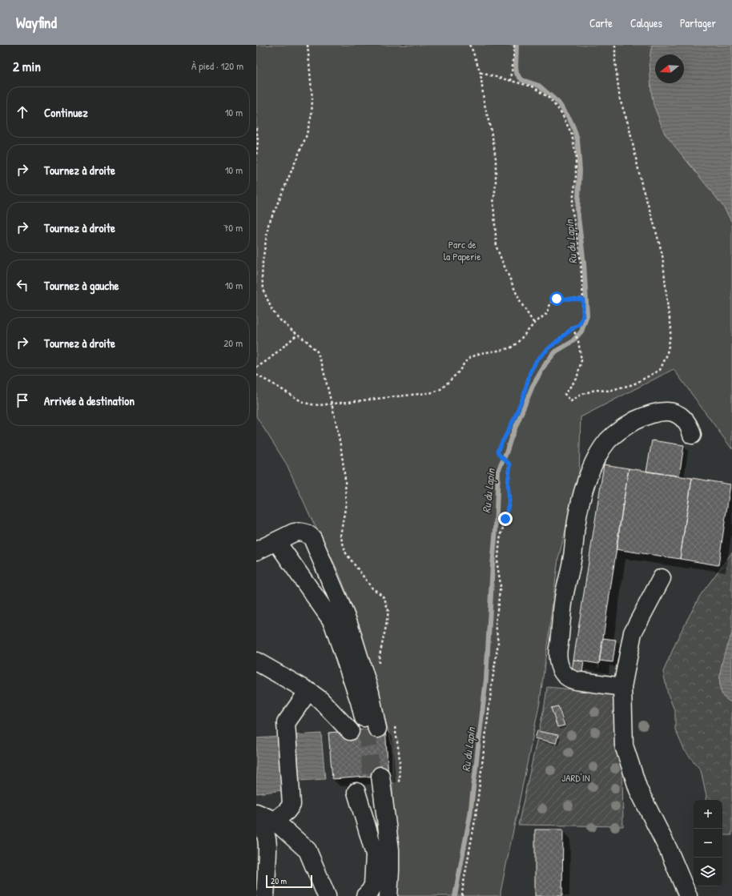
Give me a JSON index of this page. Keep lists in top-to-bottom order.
{
  "water": ["Ru du Lapin"],
  "parks": ["Parc de la Paperie", "JARD'IN"],
  "scale_bar": "20 m",
  "north": "left",
  "page": {
    "header": "Wayfind",
    "nav": ["Carte", "Calques", "Partager"],
    "heading": ["2 min", "À pied · 120 m"],
    "list": [
      ["Continuez", "10 m"],
      ["Tournez à droite", "10 m"],
      ["Tournez à droite", "70 m"],
      ["Tournez à gauche", "10 m"],
      ["Tournez à droite", "20 m"],
      "Arrivée à destination"
    ],
    "map_buttons": ["+", "−"],
    "scale": "20 m"
  }
}
